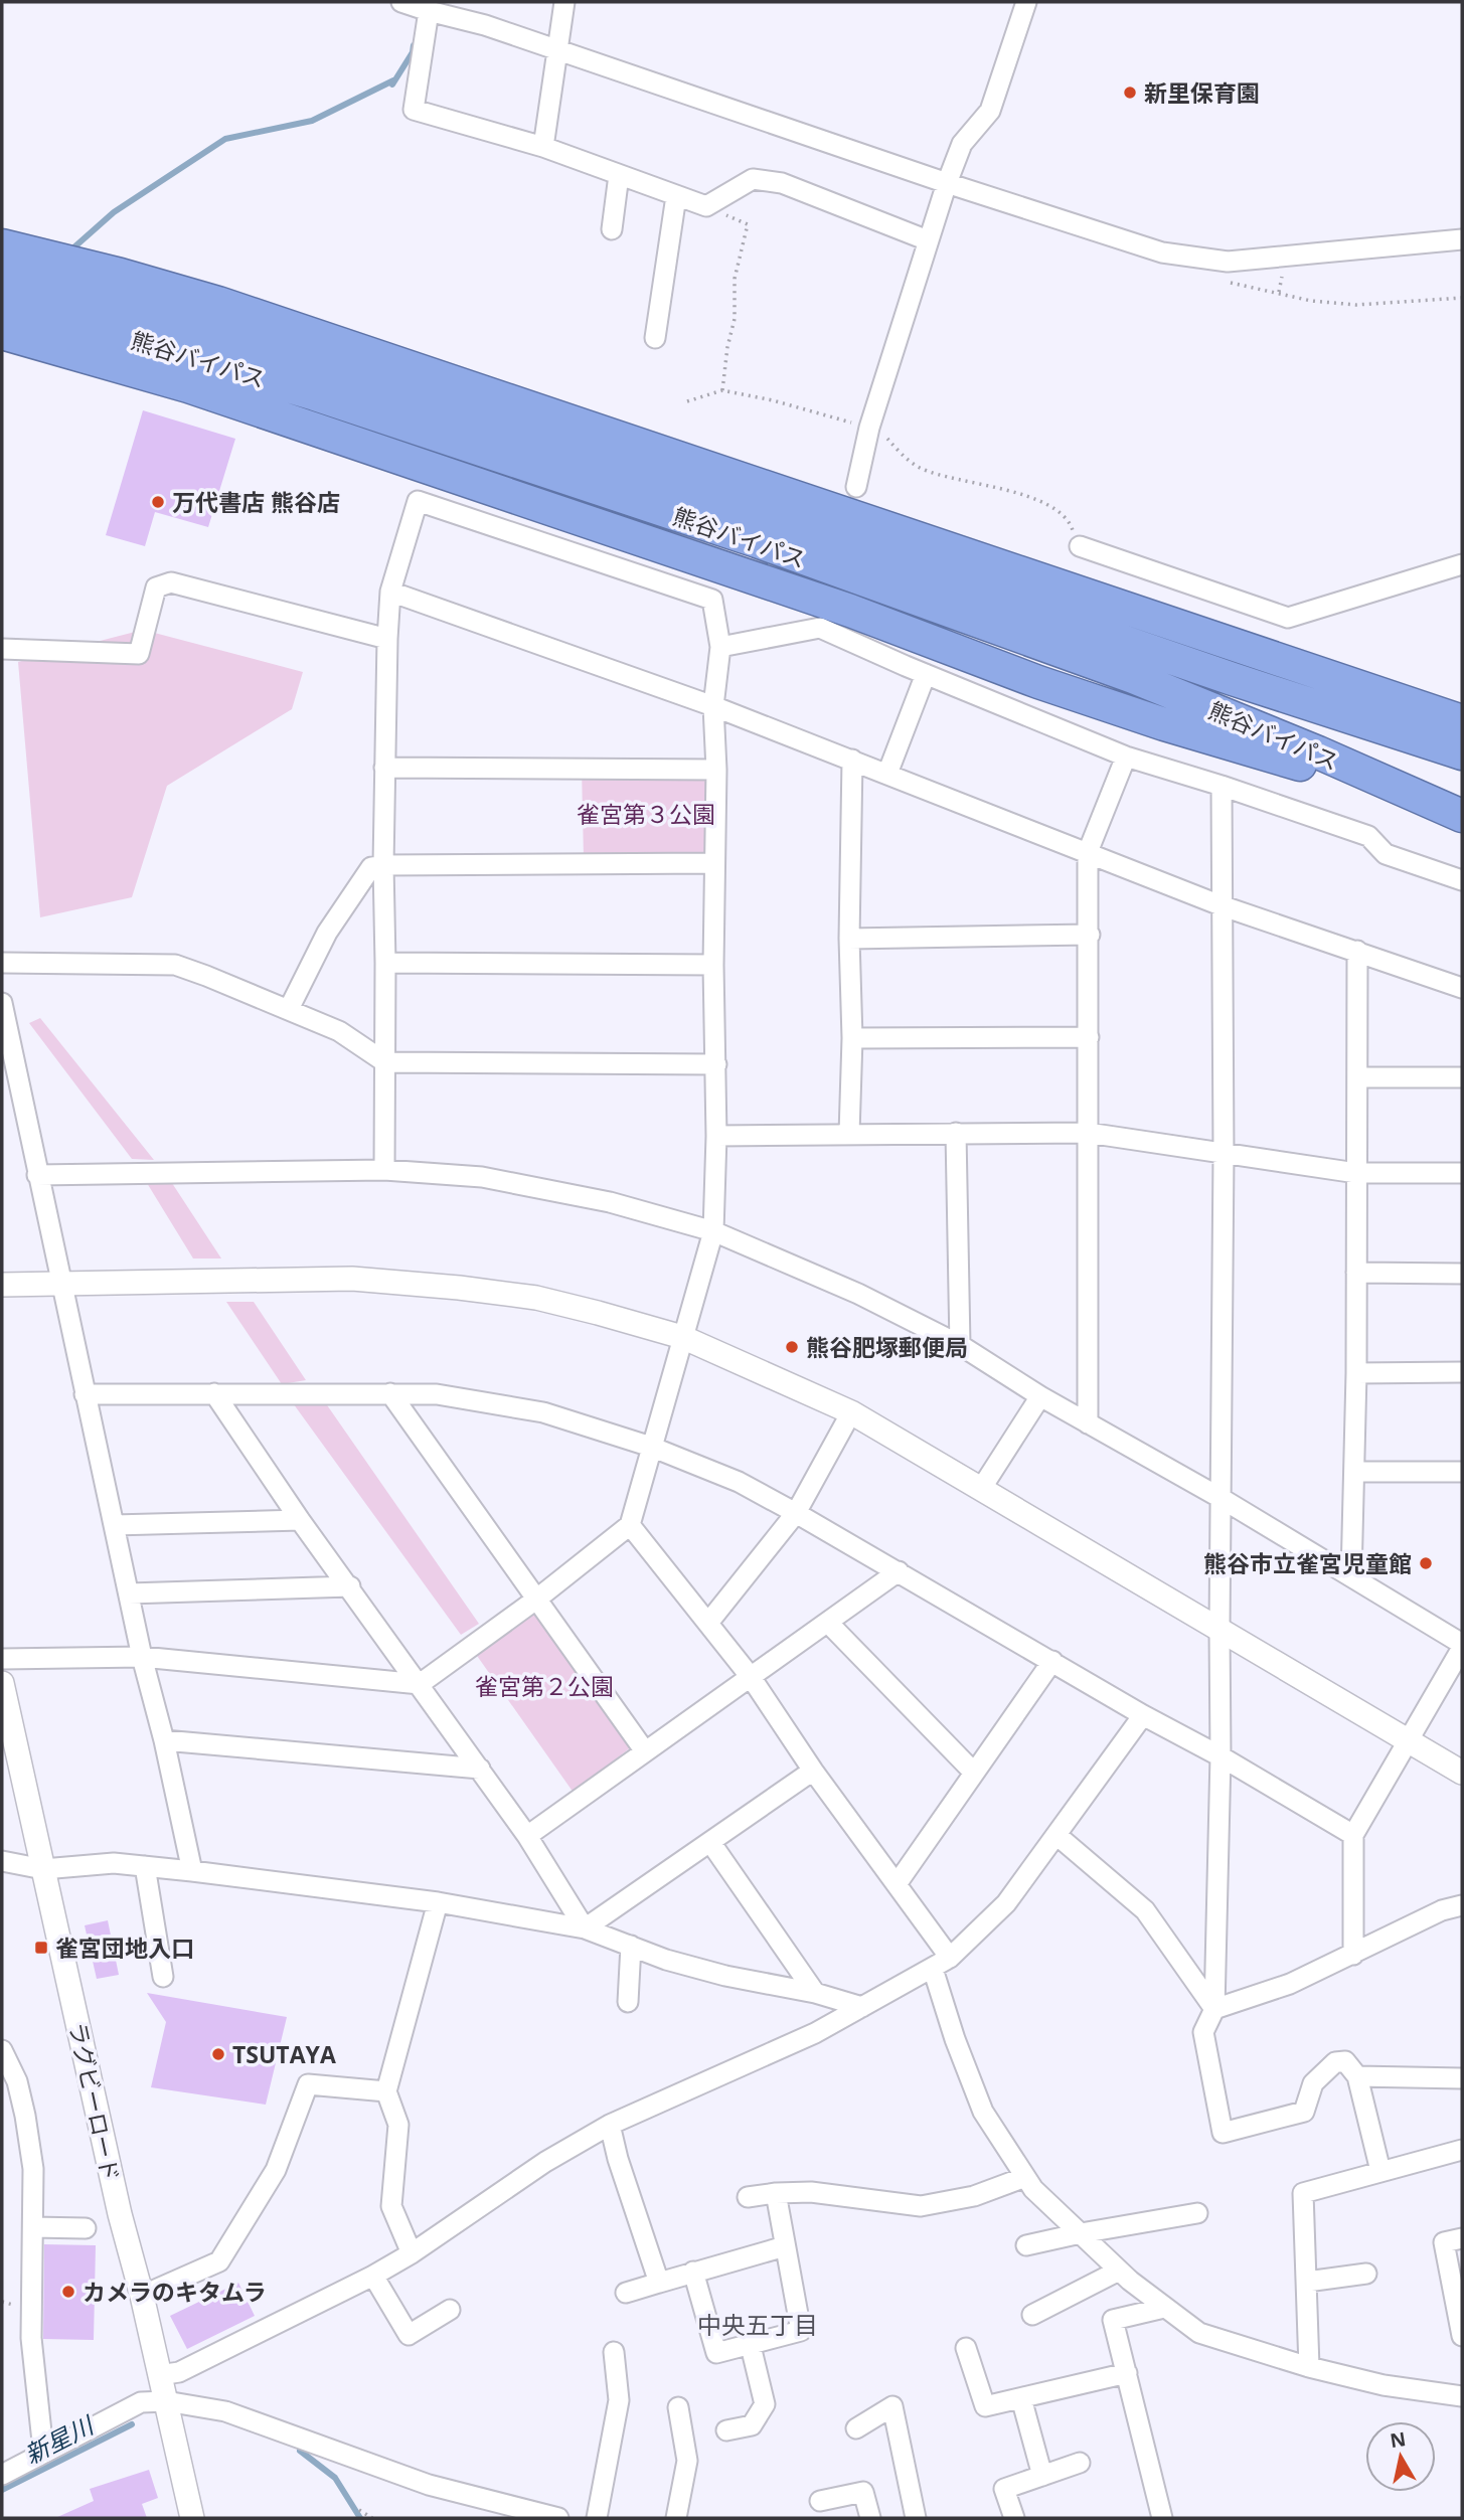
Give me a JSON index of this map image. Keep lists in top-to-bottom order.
{
  "streets": {
    "highway": ["熊谷バイパス"],
    "street": ["ラグビーロード"]
  },
  "districts": ["中央五丁目"],
  "water": ["新星川"],
  "parks": ["雀宮第３公園", "雀宮第２公園"],
  "places": {
    "other": [
      "新里保育園",
      "万代書店 熊谷店",
      "熊谷肥塚郵便局",
      "熊谷市立雀宮児童館",
      "TSUTAYA",
      "カメラのキタムラ"
    ],
    "transit": ["雀宮団地入口"]
  },
  "north": "top"
}
